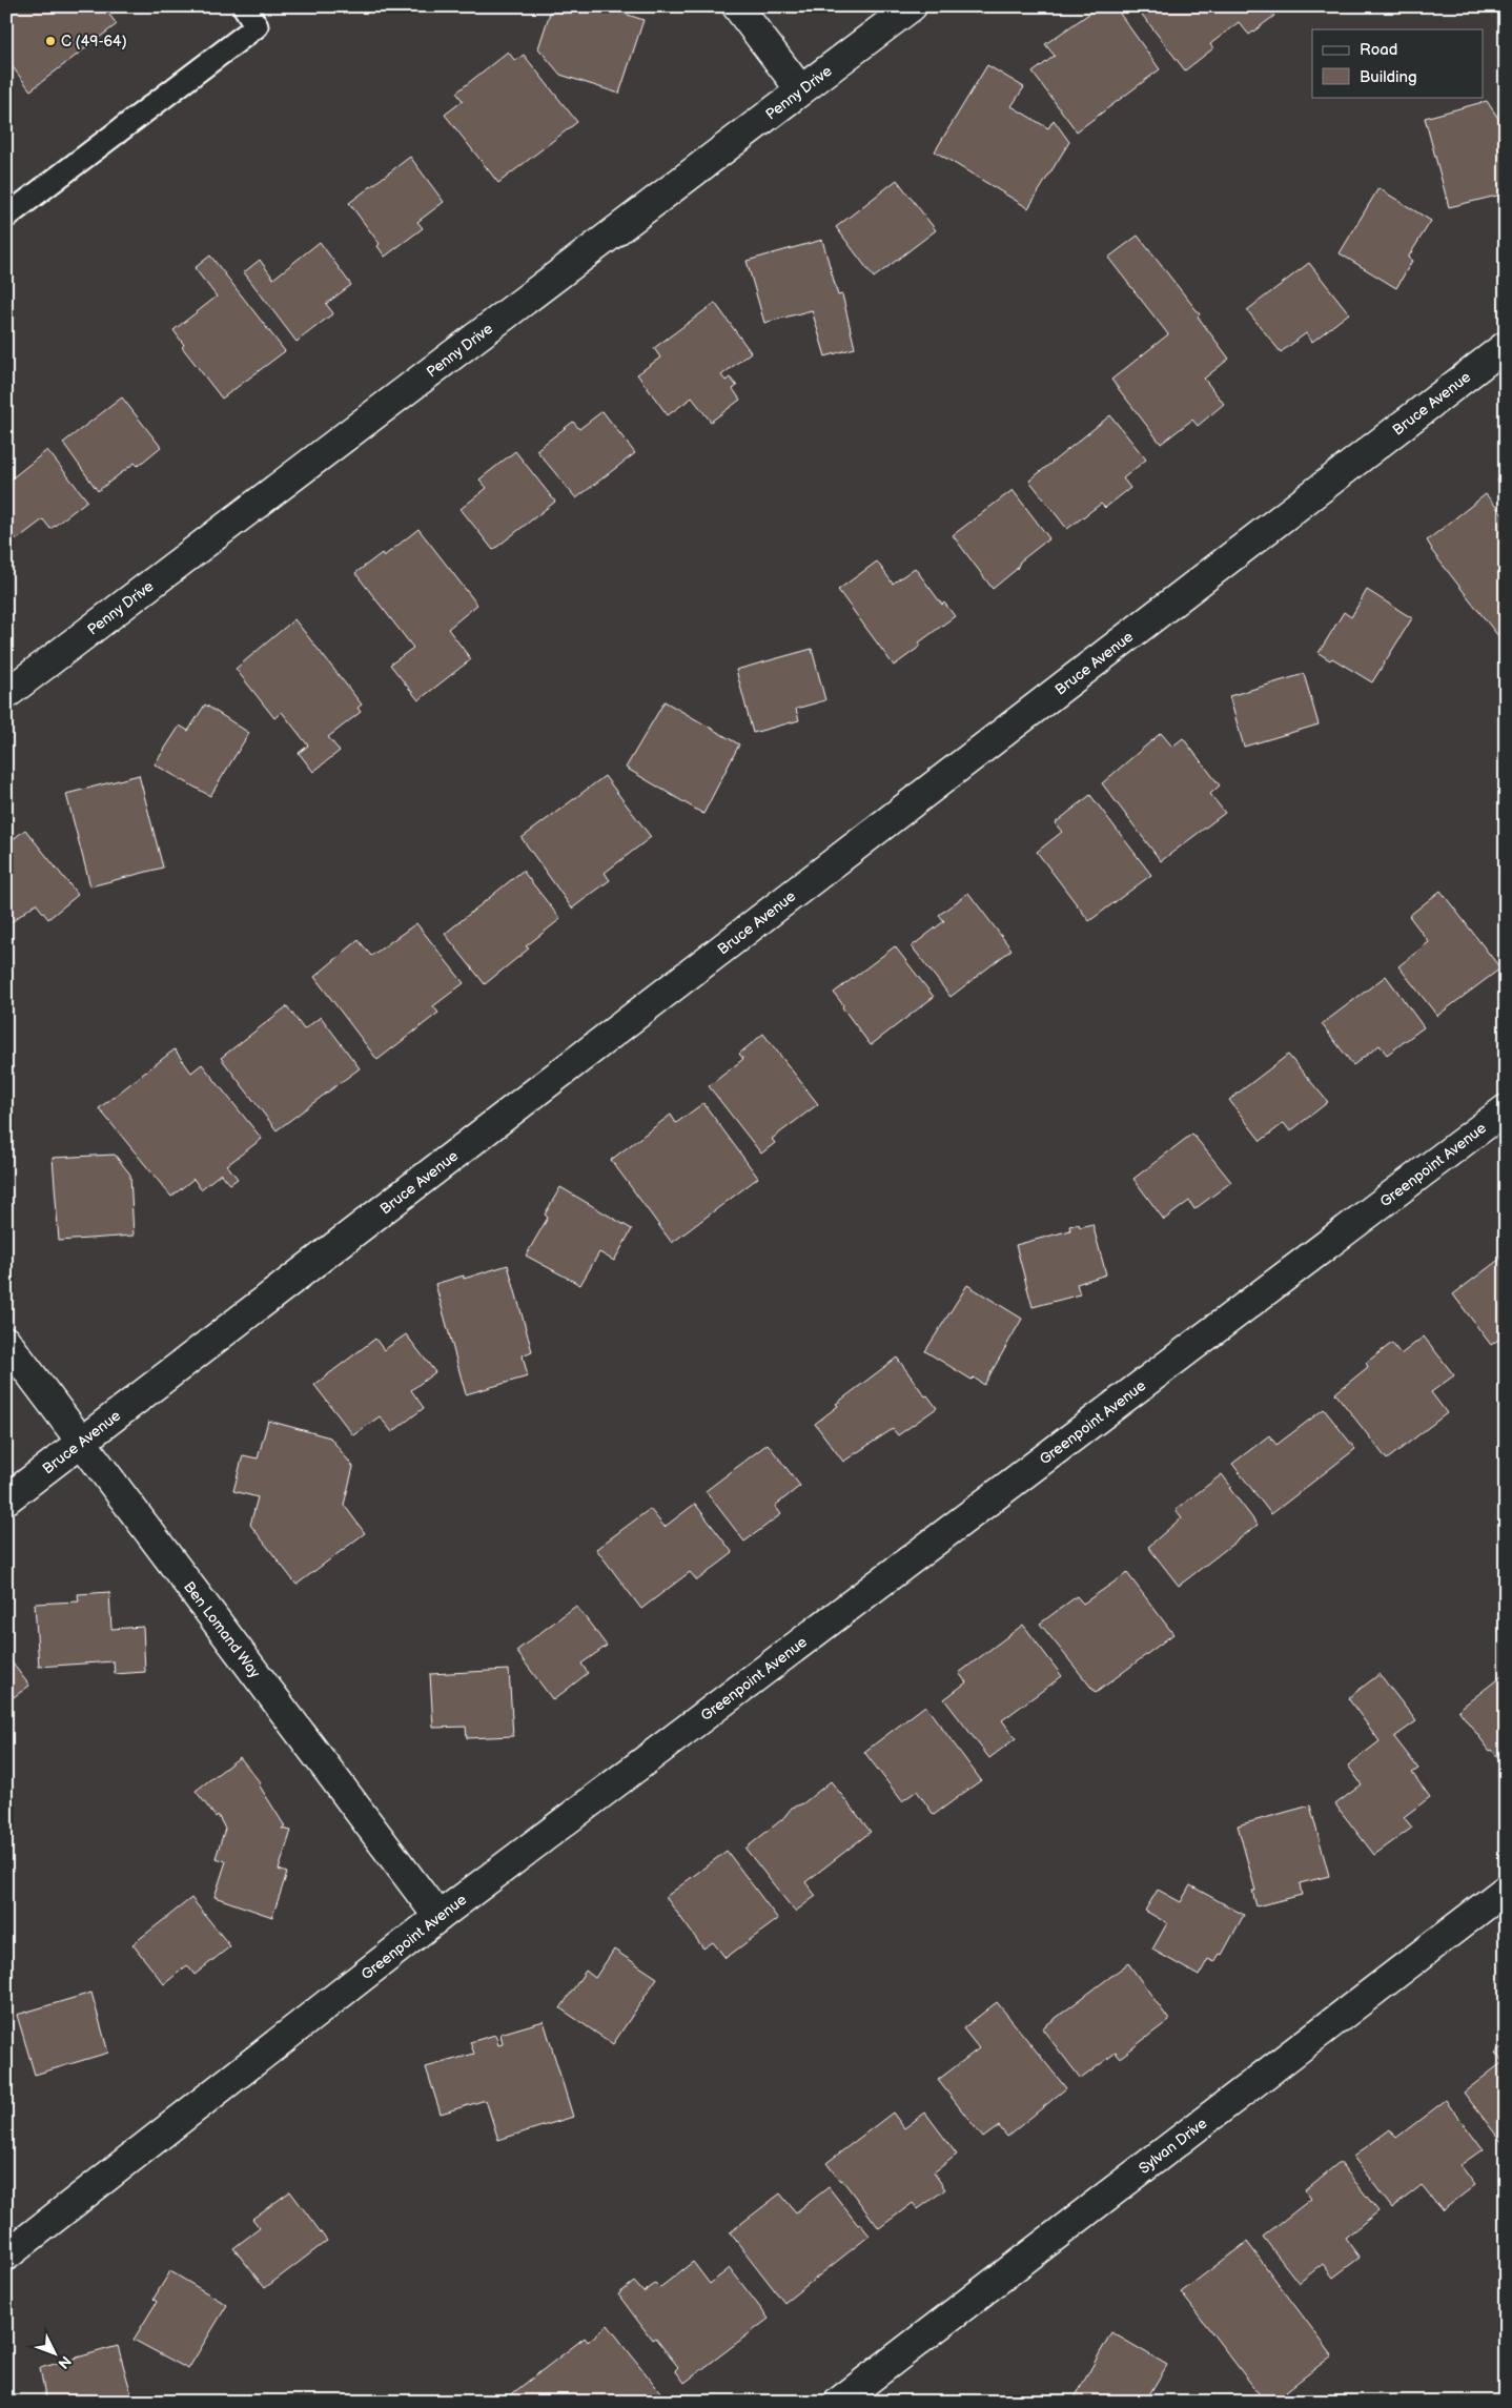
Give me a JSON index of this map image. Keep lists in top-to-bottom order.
{
  "streets": {
    "street": [
      "Penny Drive",
      "Bruce Avenue",
      "Greenpoint Avenue",
      "Ben Lomand Way",
      "Sylvan Drive"
    ]
  },
  "crossings": [
    ["Bruce Avenue", "Ben Lomand Way"],
    ["Greenpoint Avenue", "Ben Lomand Way"]
  ],
  "places": ["C (49-64)"],
  "legend": ["Road", "Building"],
  "north": "bottom right"
}
